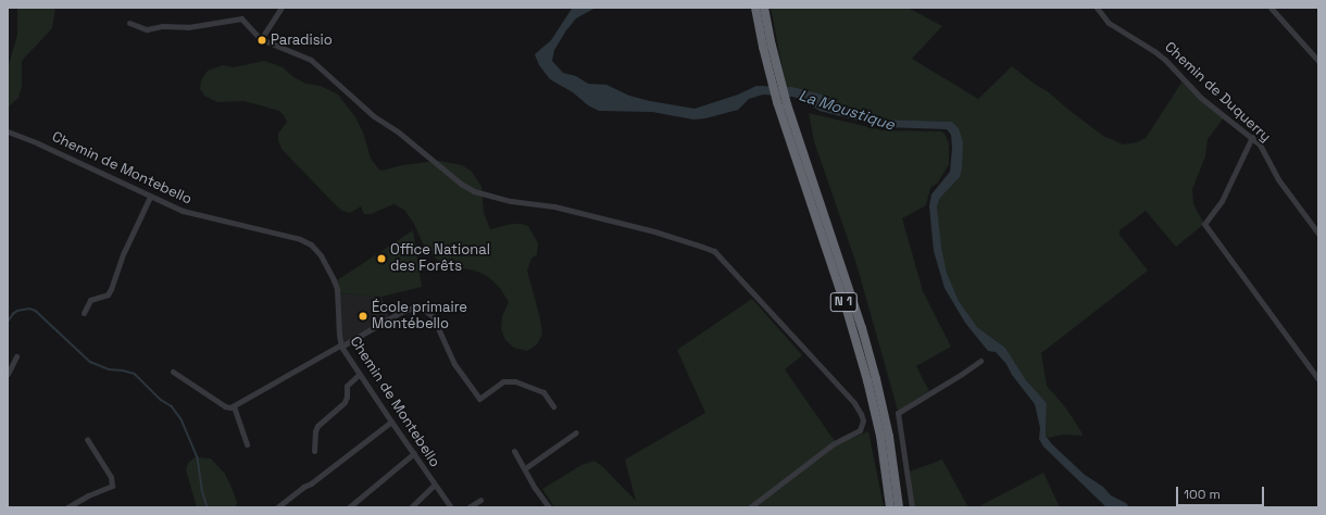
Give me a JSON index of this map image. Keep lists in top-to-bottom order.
{
  "streets": {
    "highway": ["N 1"],
    "street": ["Chemin de Duquerry", "Chemin de Montebello"]
  },
  "water": ["La Moustique"],
  "places": ["Paradisio", "Office National des Forêts", "École primaire Montébello"],
  "scale_bar": "100 m"
}
